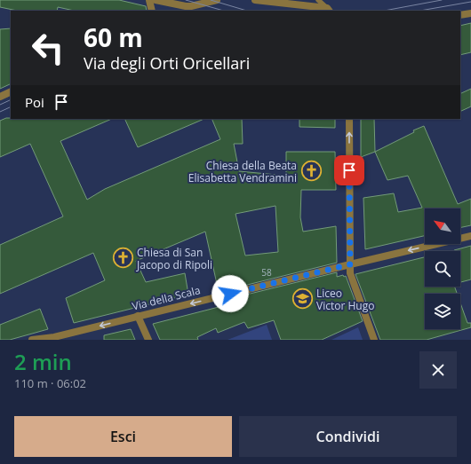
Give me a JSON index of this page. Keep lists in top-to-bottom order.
{
  "streets": {
    "street": ["Via della Scala"]
  },
  "one_way": ["Via della Scala"],
  "places": {
    "church": ["Chiesa della Beata Elisabetta Vendramini", "Chiesa di San Jacopo di Ripoli"],
    "school or university": ["Liceo Victor Hugo"]
  },
  "house_numbers": ["58"],
  "north": "top left",
  "page": {
    "turn": ["60 m", "Via degli Orti Oricellari"],
    "then": "Poi",
    "heading": ["2 min", "110 m · 06:02"],
    "buttons": ["Esci", "Condividi"]
  }
}
